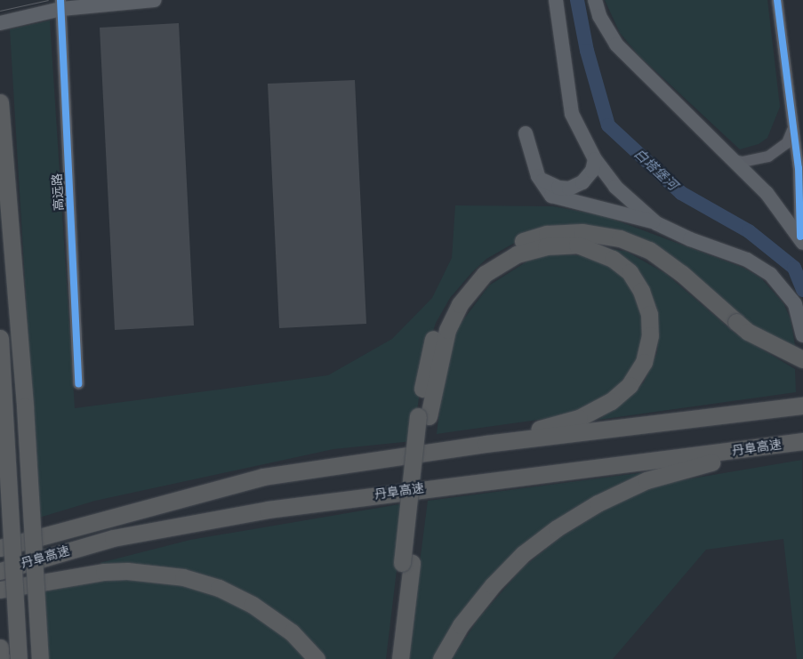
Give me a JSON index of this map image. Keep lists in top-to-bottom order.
{
  "streets": {
    "highway": ["丹阜高速"],
    "street": ["高远路"]
  },
  "water": ["白塔堡河"]
}
